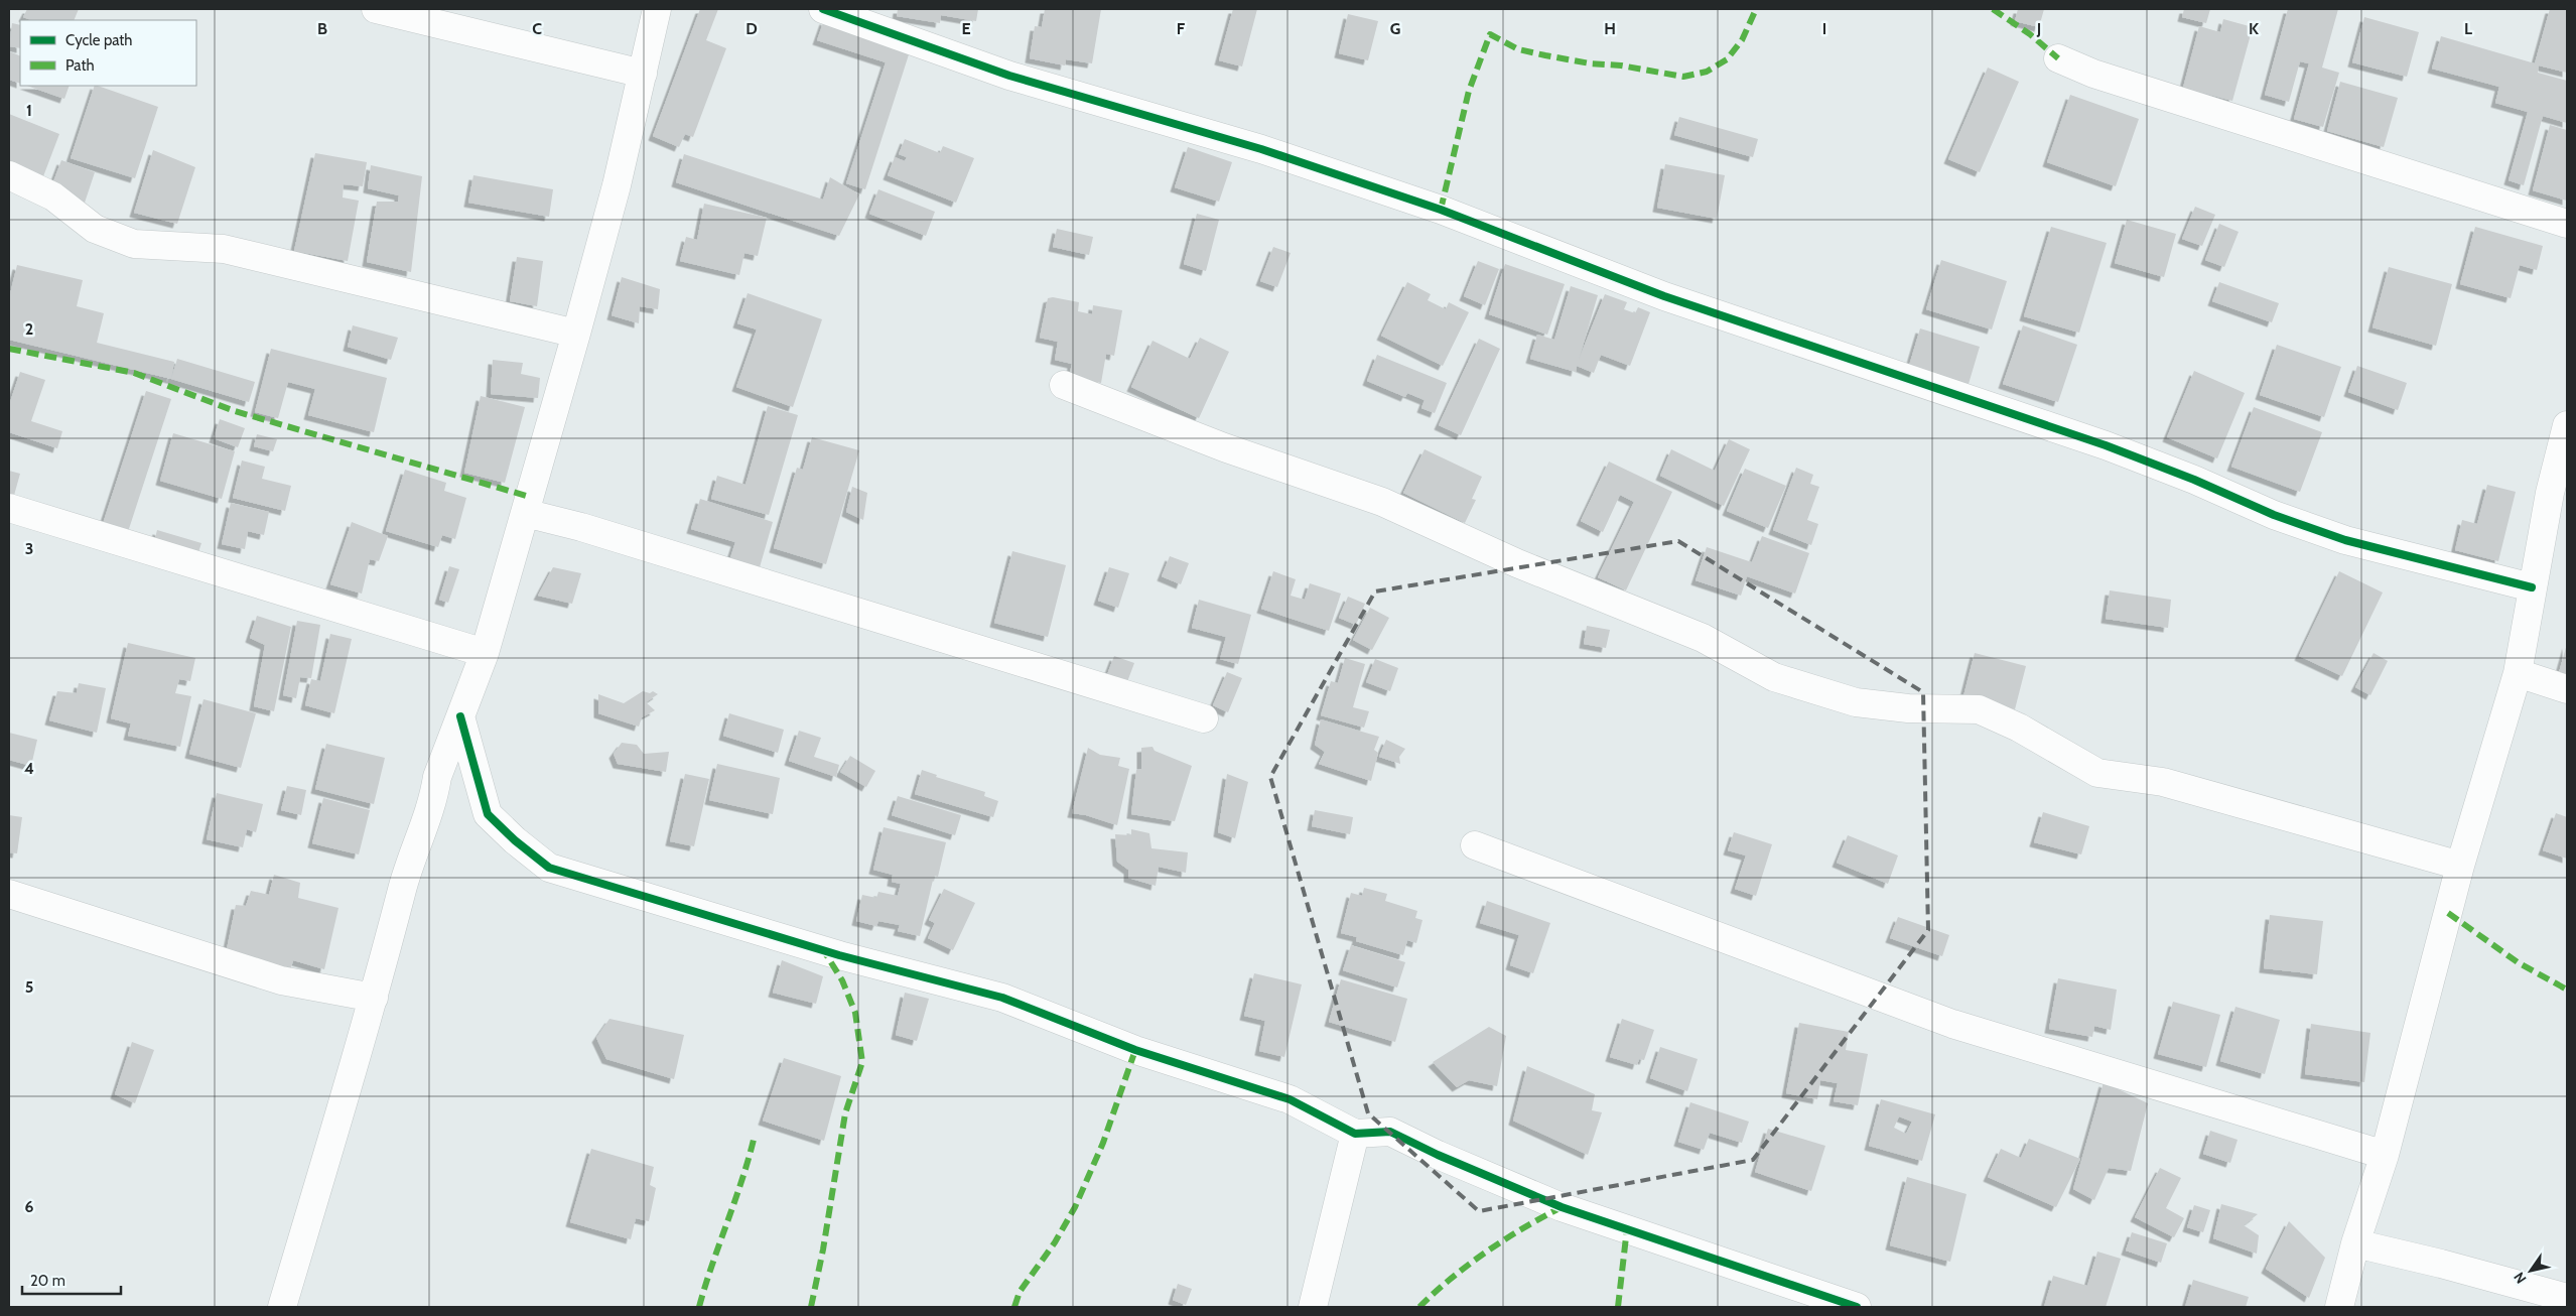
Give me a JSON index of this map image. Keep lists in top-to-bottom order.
{
  "legend": ["Cycle path", "Path"],
  "scale_bar": "20 m",
  "north": "bottom left",
  "grid": {
    "columns": [
      "B",
      "C",
      "D",
      "E",
      "F",
      "G",
      "H",
      "I",
      "J",
      "K",
      "L"
    ],
    "rows": [
      "1",
      "2",
      "3",
      "4",
      "5",
      "6"
    ]
  }
}
